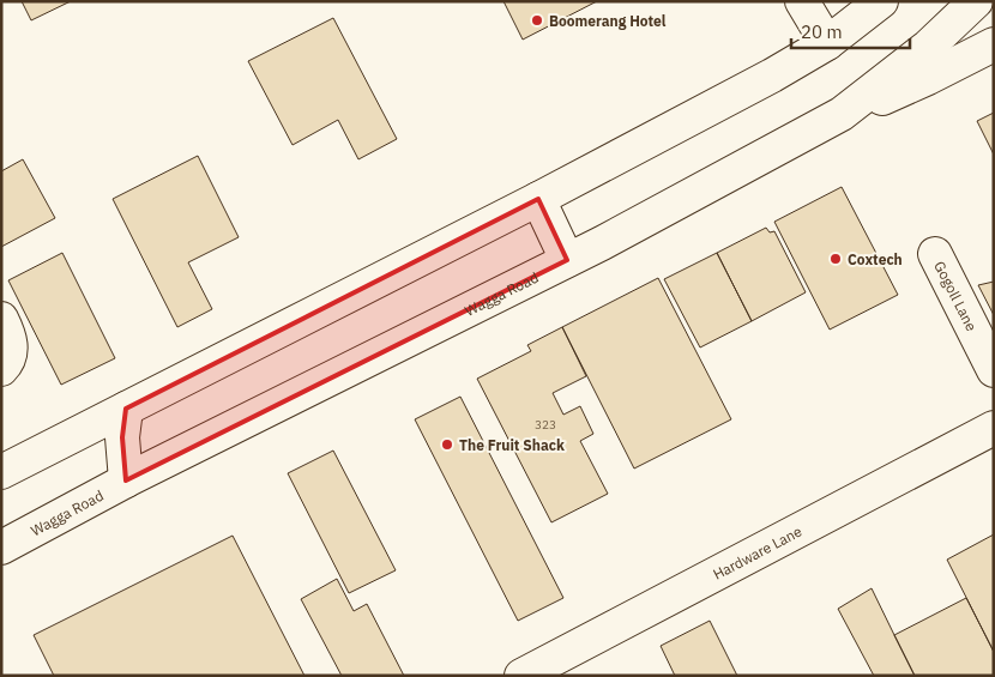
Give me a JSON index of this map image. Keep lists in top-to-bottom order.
{
  "streets": {
    "main road": ["Wagga Road", "Gogoll Lane", "Hardware Lane"]
  },
  "places": ["Boomerang Hotel", "Coxtech", "The Fruit Shack"],
  "house_numbers": ["323"],
  "scale_bar": "20 m"
}
